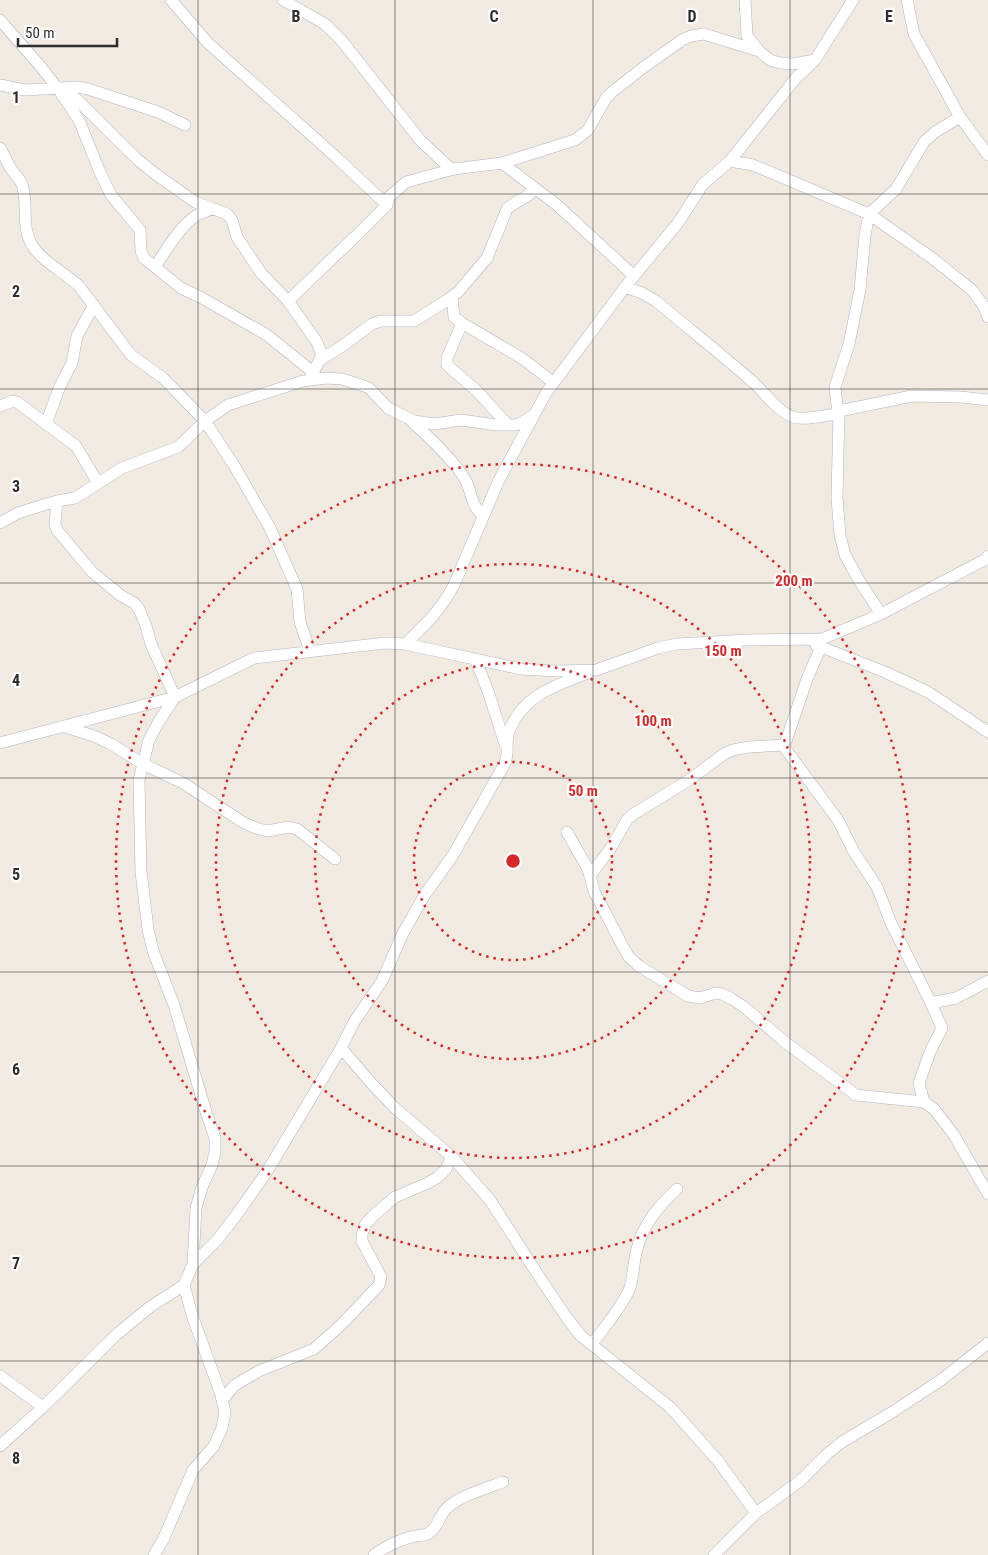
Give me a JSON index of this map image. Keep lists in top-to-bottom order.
{
  "scale_bar": "50 m",
  "grid": {
    "columns": [
      "B",
      "C",
      "D",
      "E"
    ],
    "rows": [
      "1",
      "2",
      "3",
      "4",
      "5",
      "6",
      "7",
      "8"
    ]
  },
  "rings": [
    "200 m",
    "150 m",
    "100 m",
    "50 m"
  ]
}
